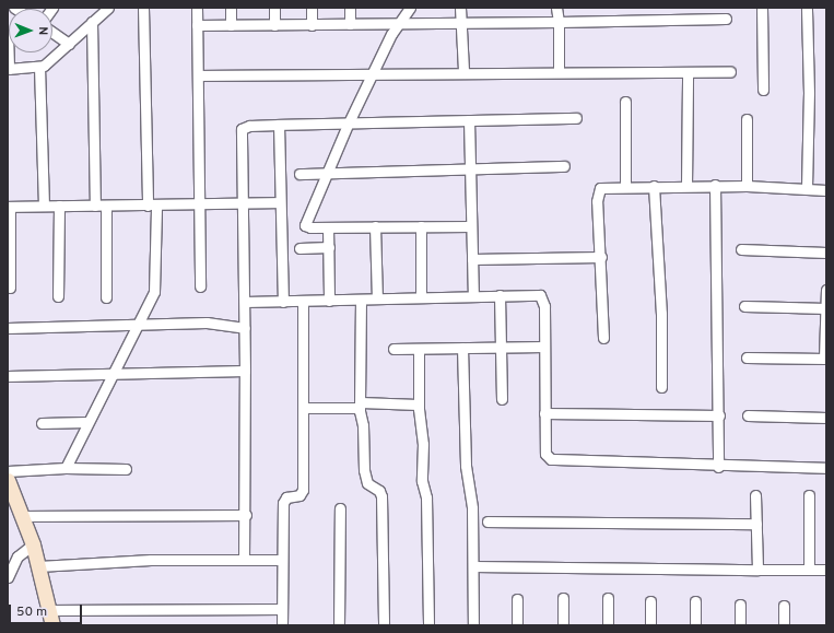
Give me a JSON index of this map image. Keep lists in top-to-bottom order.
{
  "scale_bar": "50 m",
  "north": "right"
}
